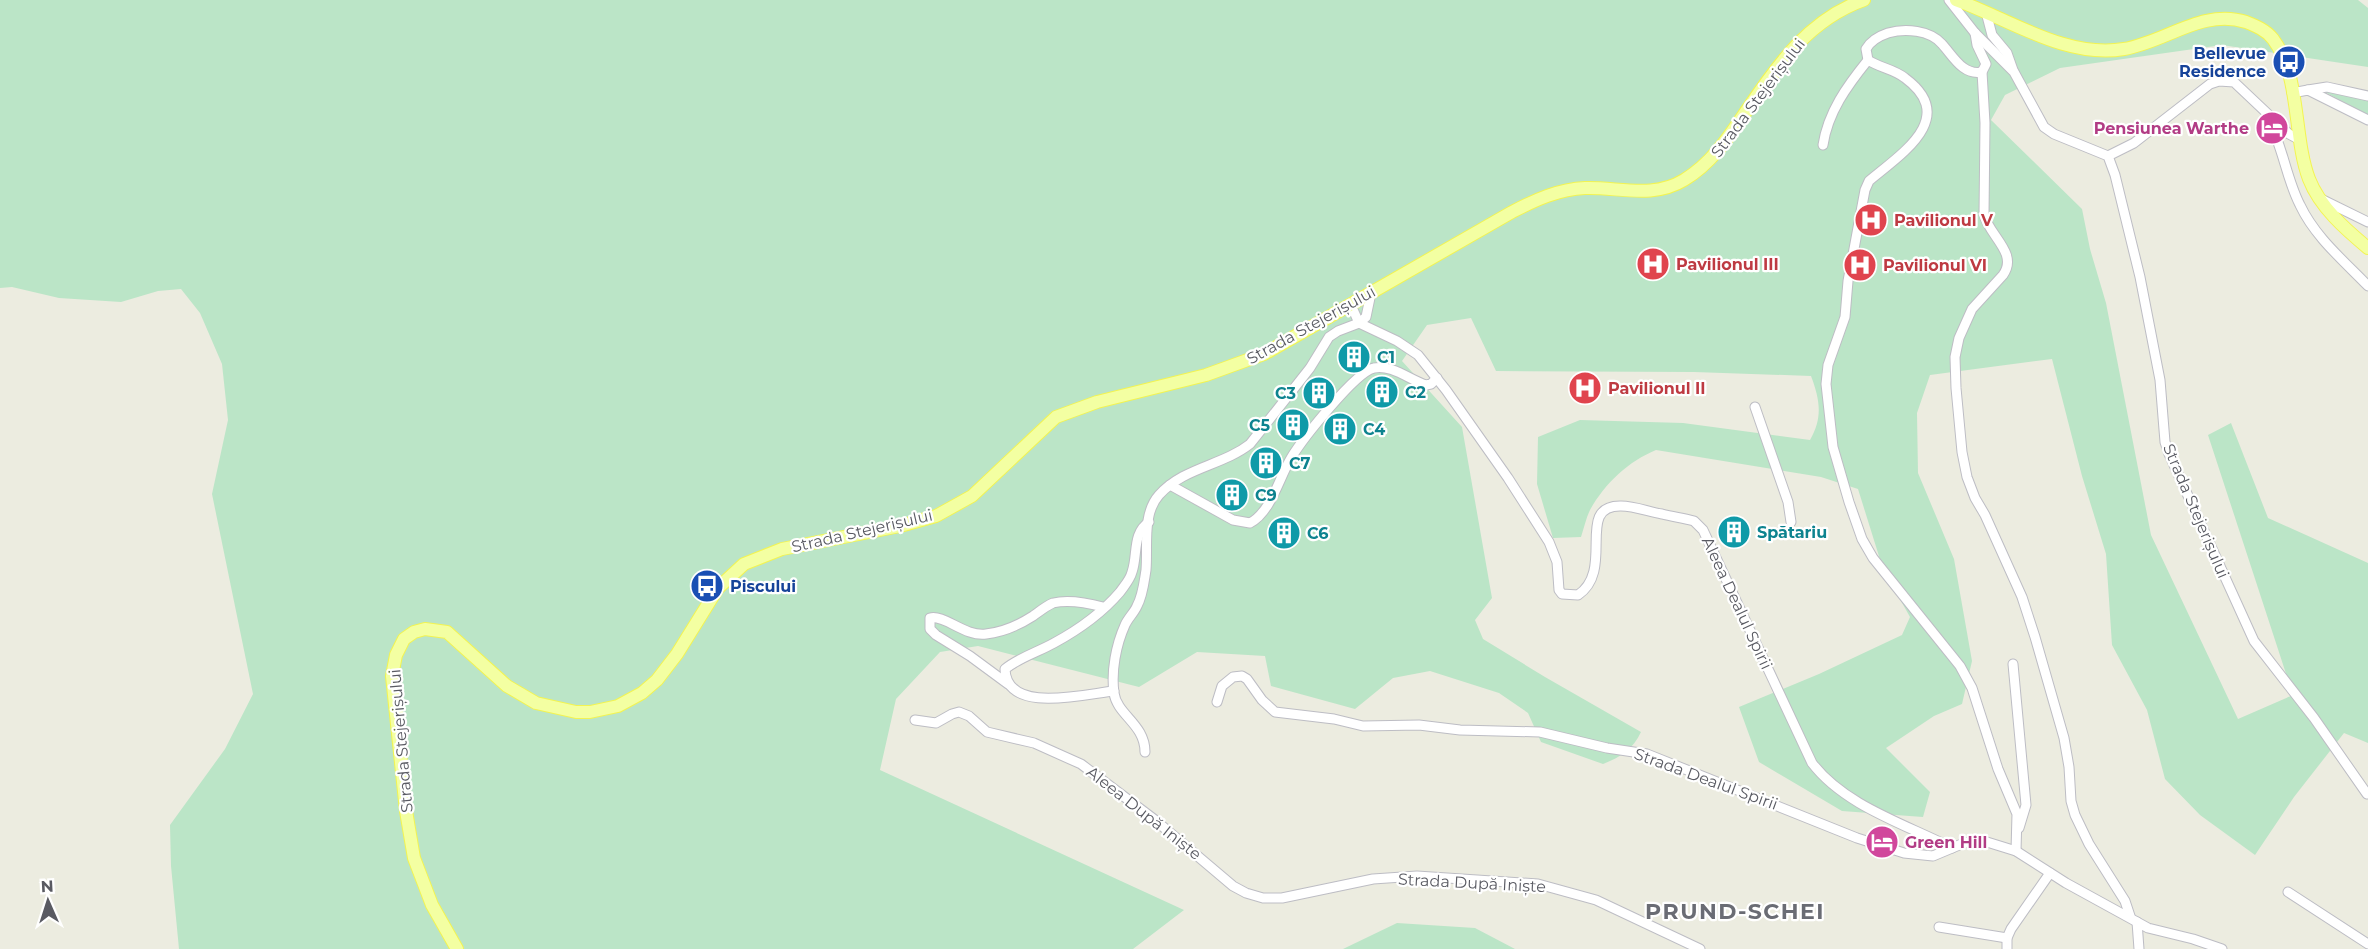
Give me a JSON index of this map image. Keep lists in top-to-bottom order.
{
  "streets": {
    "main road": ["Strada Stejerișului"],
    "street": [
      "Aleea Dealul Spirii",
      "Strada Dealul Spirii",
      "Aleea După Iniște",
      "Strada După Iniște"
    ]
  },
  "crossings": [
    ["Aleea Dealul Spirii", "Strada Dealul Spirii"],
    ["Aleea După Iniște", "Strada După Iniște"]
  ],
  "districts": ["PRUND-SCHEI"],
  "places": {
    "bus stop": ["Bellevue Residence", "Piscului"],
    "hotel": ["Pensiunea Warthe", "Green Hill"],
    "hospital": [
      "Pavilionul V",
      "Pavilionul III",
      "Pavilionul VI",
      "Pavilionul II"
    ],
    "building": [
      "C1",
      "C2",
      "C3",
      "C5",
      "C4",
      "C7",
      "C9",
      "Spătariu",
      "C6"
    ]
  },
  "north": "top"
}
